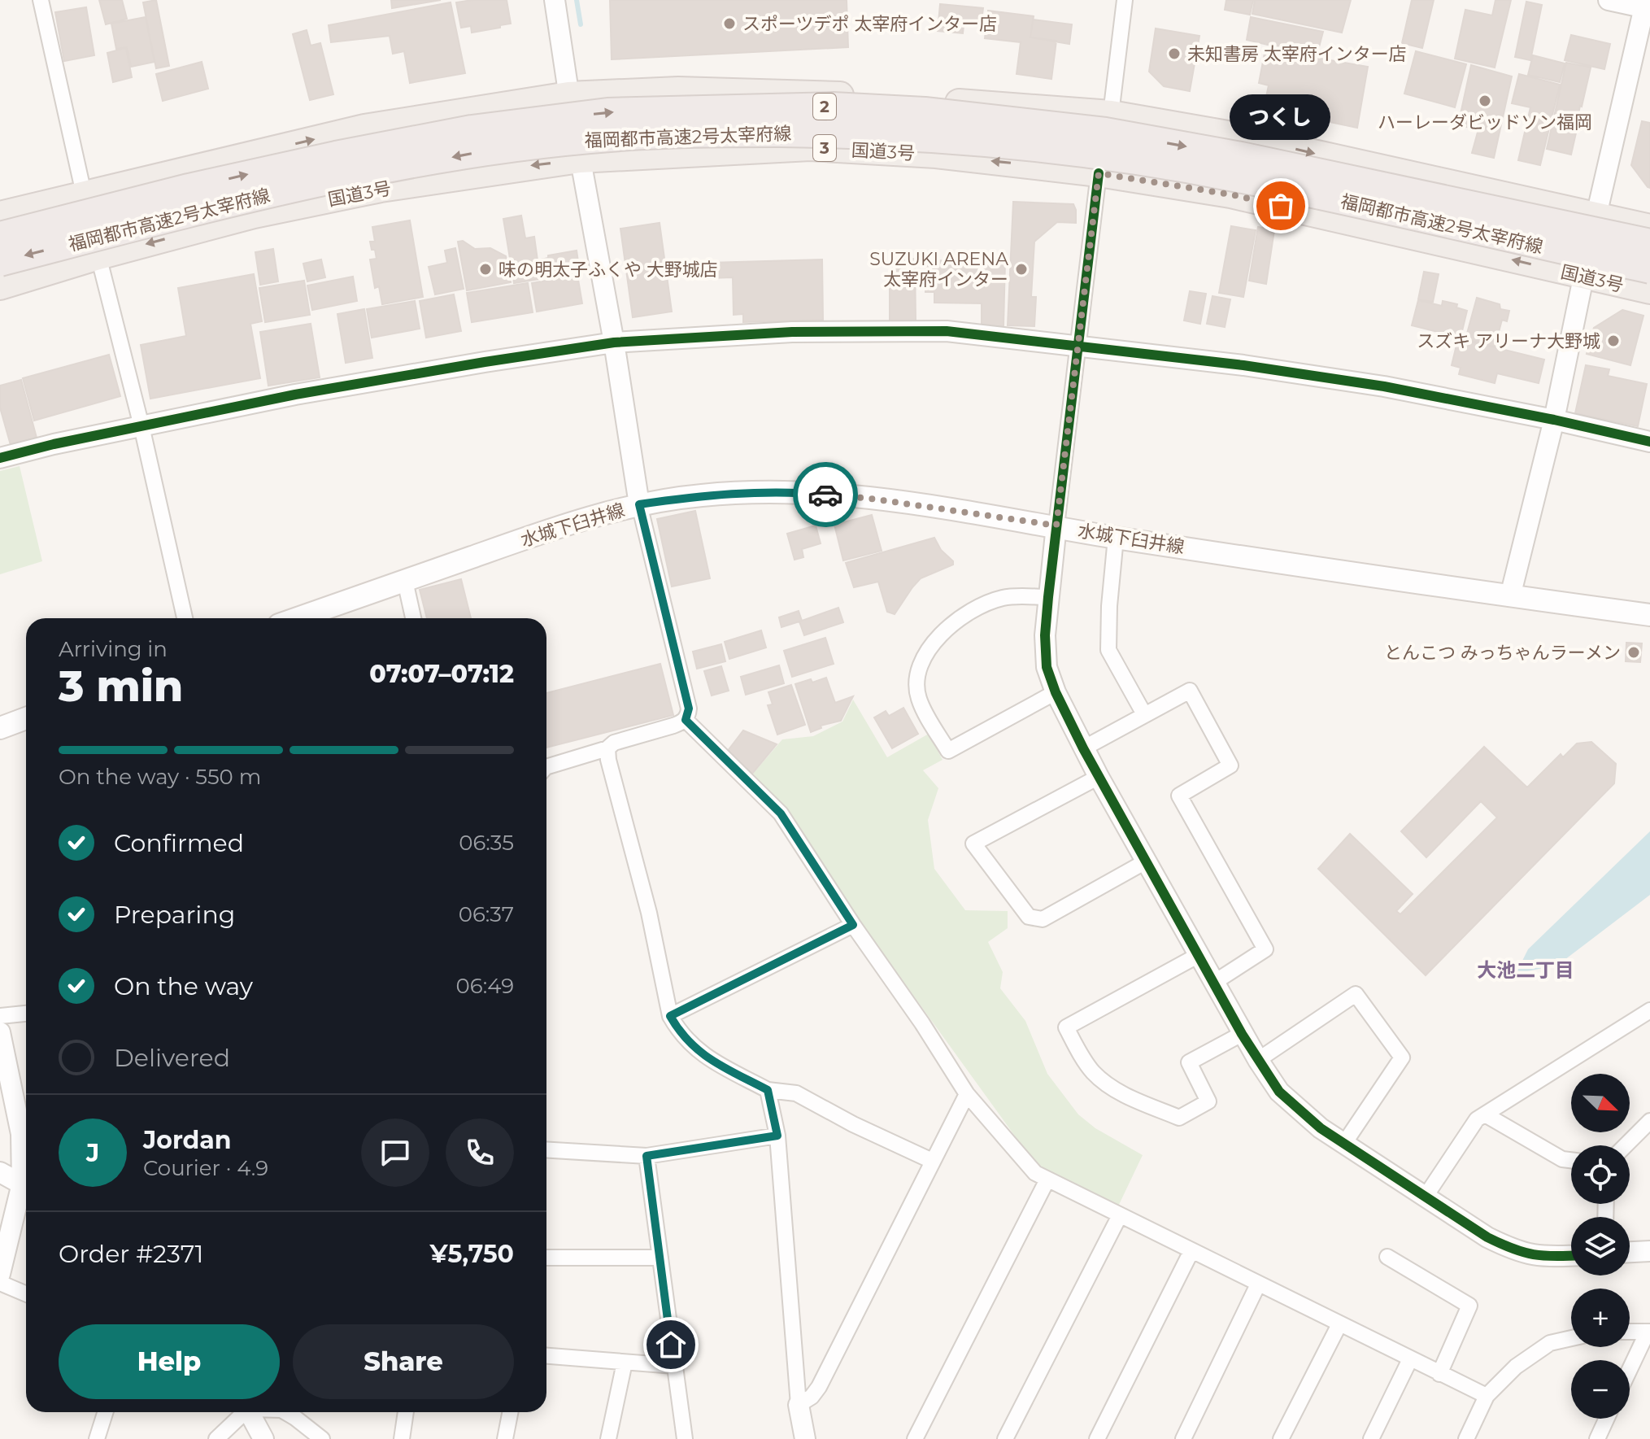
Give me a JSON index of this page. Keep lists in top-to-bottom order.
{
  "streets": {
    "highway": [
      "2",
      "福岡都市高速2号太宰府線",
      "3",
      "国道3号"
    ],
    "main road": ["水城下臼井線"]
  },
  "districts": ["大池二丁目"],
  "places": [
    "スポーツデポ 太宰府インター店",
    "未知書房 太宰府インター店",
    "ハーレーダビッドソン福岡",
    "つくし",
    "味の明太子ふくや 大野城店",
    "SUZUKI ARENA 太宰府インター",
    "スズキ アリーナ大野城",
    "とんこつ みっちゃんラーメン"
  ],
  "north": "bottom right",
  "page": {
    "bubble": "つくし",
    "heading": ["3 min", "Arriving in", "07:07–07:12"],
    "panel": [
      "Jordan",
      "Courier · 4.9",
      "Order #2371",
      "¥5,750"
    ],
    "bar": "On the way · 550 m",
    "list": [
      ["Confirmed", "06:35"],
      ["Preparing", "06:37"],
      ["On the way", "06:49"],
      "Delivered"
    ],
    "map_buttons": ["+", "−"],
    "round": "J",
    "buttons": ["Help", "Share"]
  }
}
